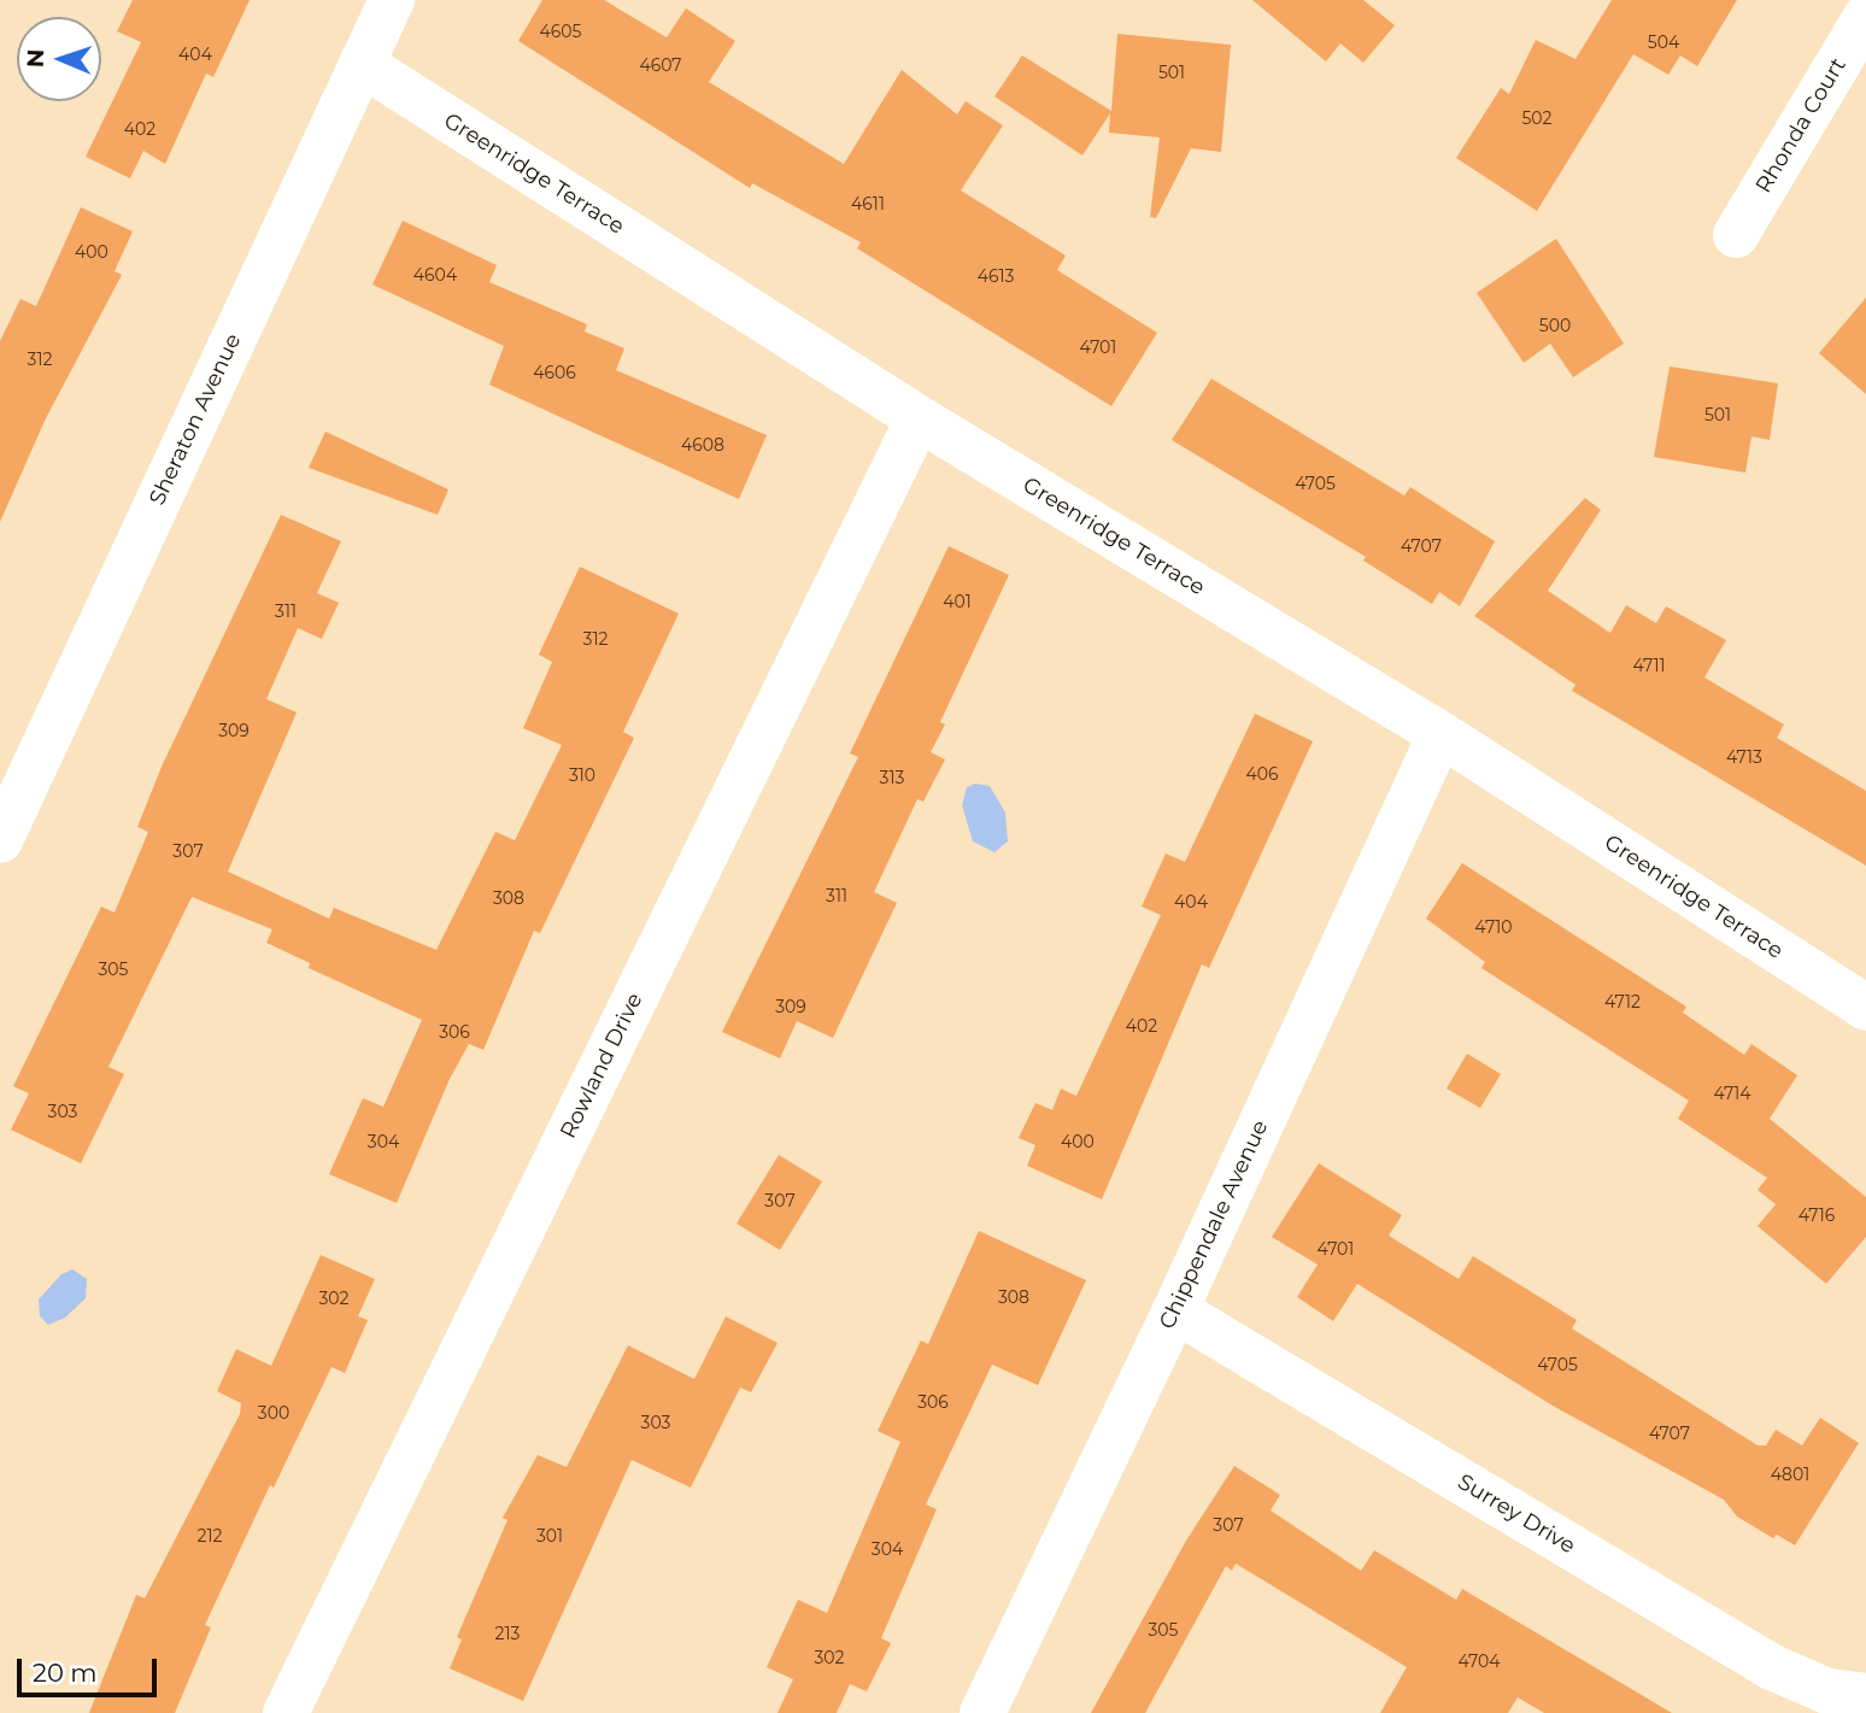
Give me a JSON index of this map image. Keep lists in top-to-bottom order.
{
  "streets": {
    "street": [
      "Rhonda Court",
      "Greenridge Terrace",
      "Sheraton Avenue",
      "Rowland Drive",
      "Chippendale Avenue",
      "Surrey Drive"
    ]
  },
  "crossings": [
    ["Greenridge Terrace", "Sheraton Avenue"],
    ["Greenridge Terrace", "Rowland Drive"],
    ["Greenridge Terrace", "Chippendale Avenue"],
    ["Chippendale Avenue", "Surrey Drive"]
  ],
  "house_numbers": [
    "4605",
    "504",
    "404",
    "4607",
    "501",
    "502",
    "402",
    "4611",
    "400",
    "4604",
    "4613",
    "500",
    "4701",
    "312",
    "4606",
    "501",
    "4608",
    "4705",
    "4707",
    "401",
    "311",
    "312",
    "4711",
    "309",
    "4713",
    "406",
    "310",
    "313",
    "307",
    "311",
    "308",
    "404",
    "4710",
    "305",
    "4712",
    "309",
    "402",
    "306",
    "4714",
    "303",
    "304",
    "400",
    "307",
    "4716",
    "4701",
    "308",
    "302",
    "4705",
    "306",
    "300",
    "303",
    "4707",
    "4801",
    "307",
    "212",
    "301",
    "304",
    "305",
    "213",
    "302",
    "4704"
  ],
  "scale_bar": "20 m",
  "north": "left"
}
